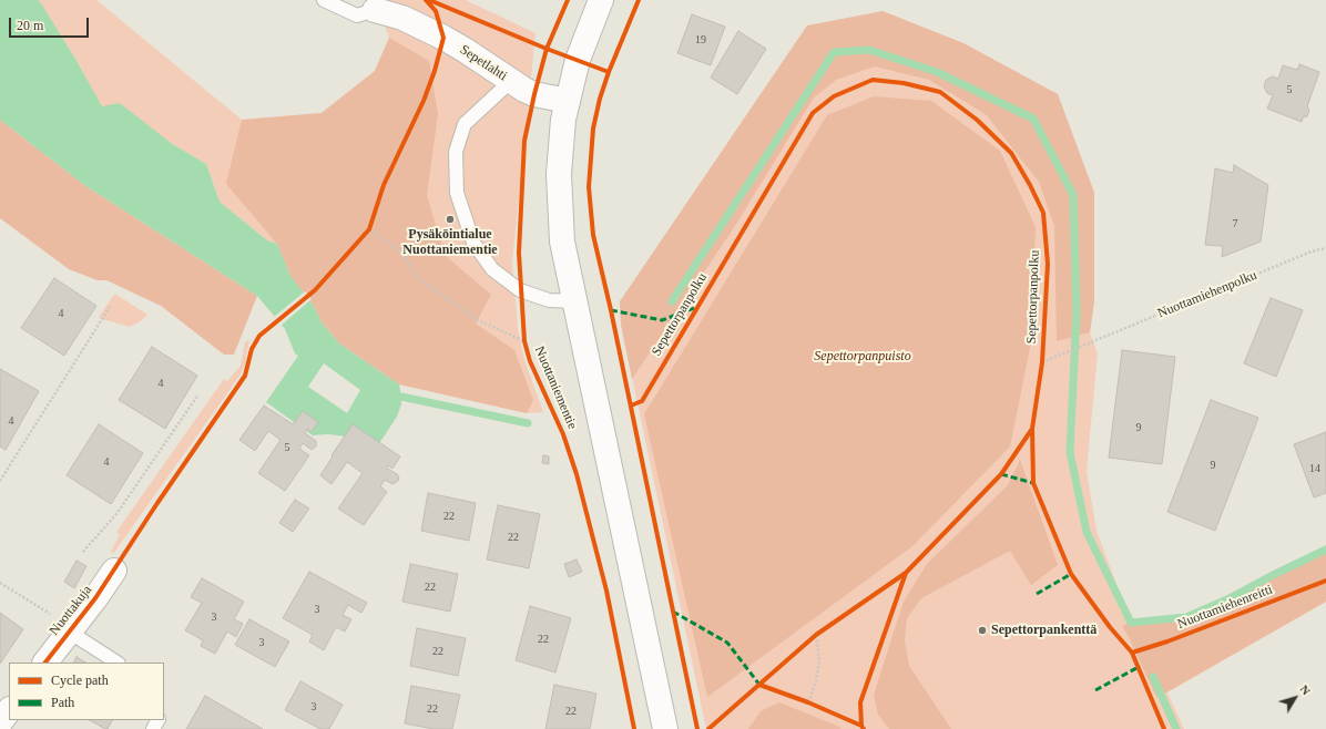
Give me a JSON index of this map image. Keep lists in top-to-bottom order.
{
  "streets": {
    "main road": ["Sepetlahti", "Nuottakuja"],
    "path": ["Nuottamiehenpolku"],
    "cycle path": ["Sepettorpanpolku", "Nuottaniementie", "Nuottamiehenreitti"]
  },
  "crossings": [
    ["Nuottamiehenpolku", "Sepettorpanpolku"]
  ],
  "parks": ["Sepettorpanpuisto"],
  "places": ["Pysäköintialue Nuottaniementie", "Sepettorpankenttä"],
  "house_numbers": [
    "19",
    "5",
    "7",
    "4",
    "4",
    "4",
    "9",
    "5",
    "4",
    "9",
    "14",
    "22",
    "22",
    "22",
    "3",
    "3",
    "22",
    "3",
    "22",
    "3",
    "22",
    "22"
  ],
  "legend": ["Cycle path", "Path"],
  "scale_bar": "20 m",
  "north": "top right"
}
